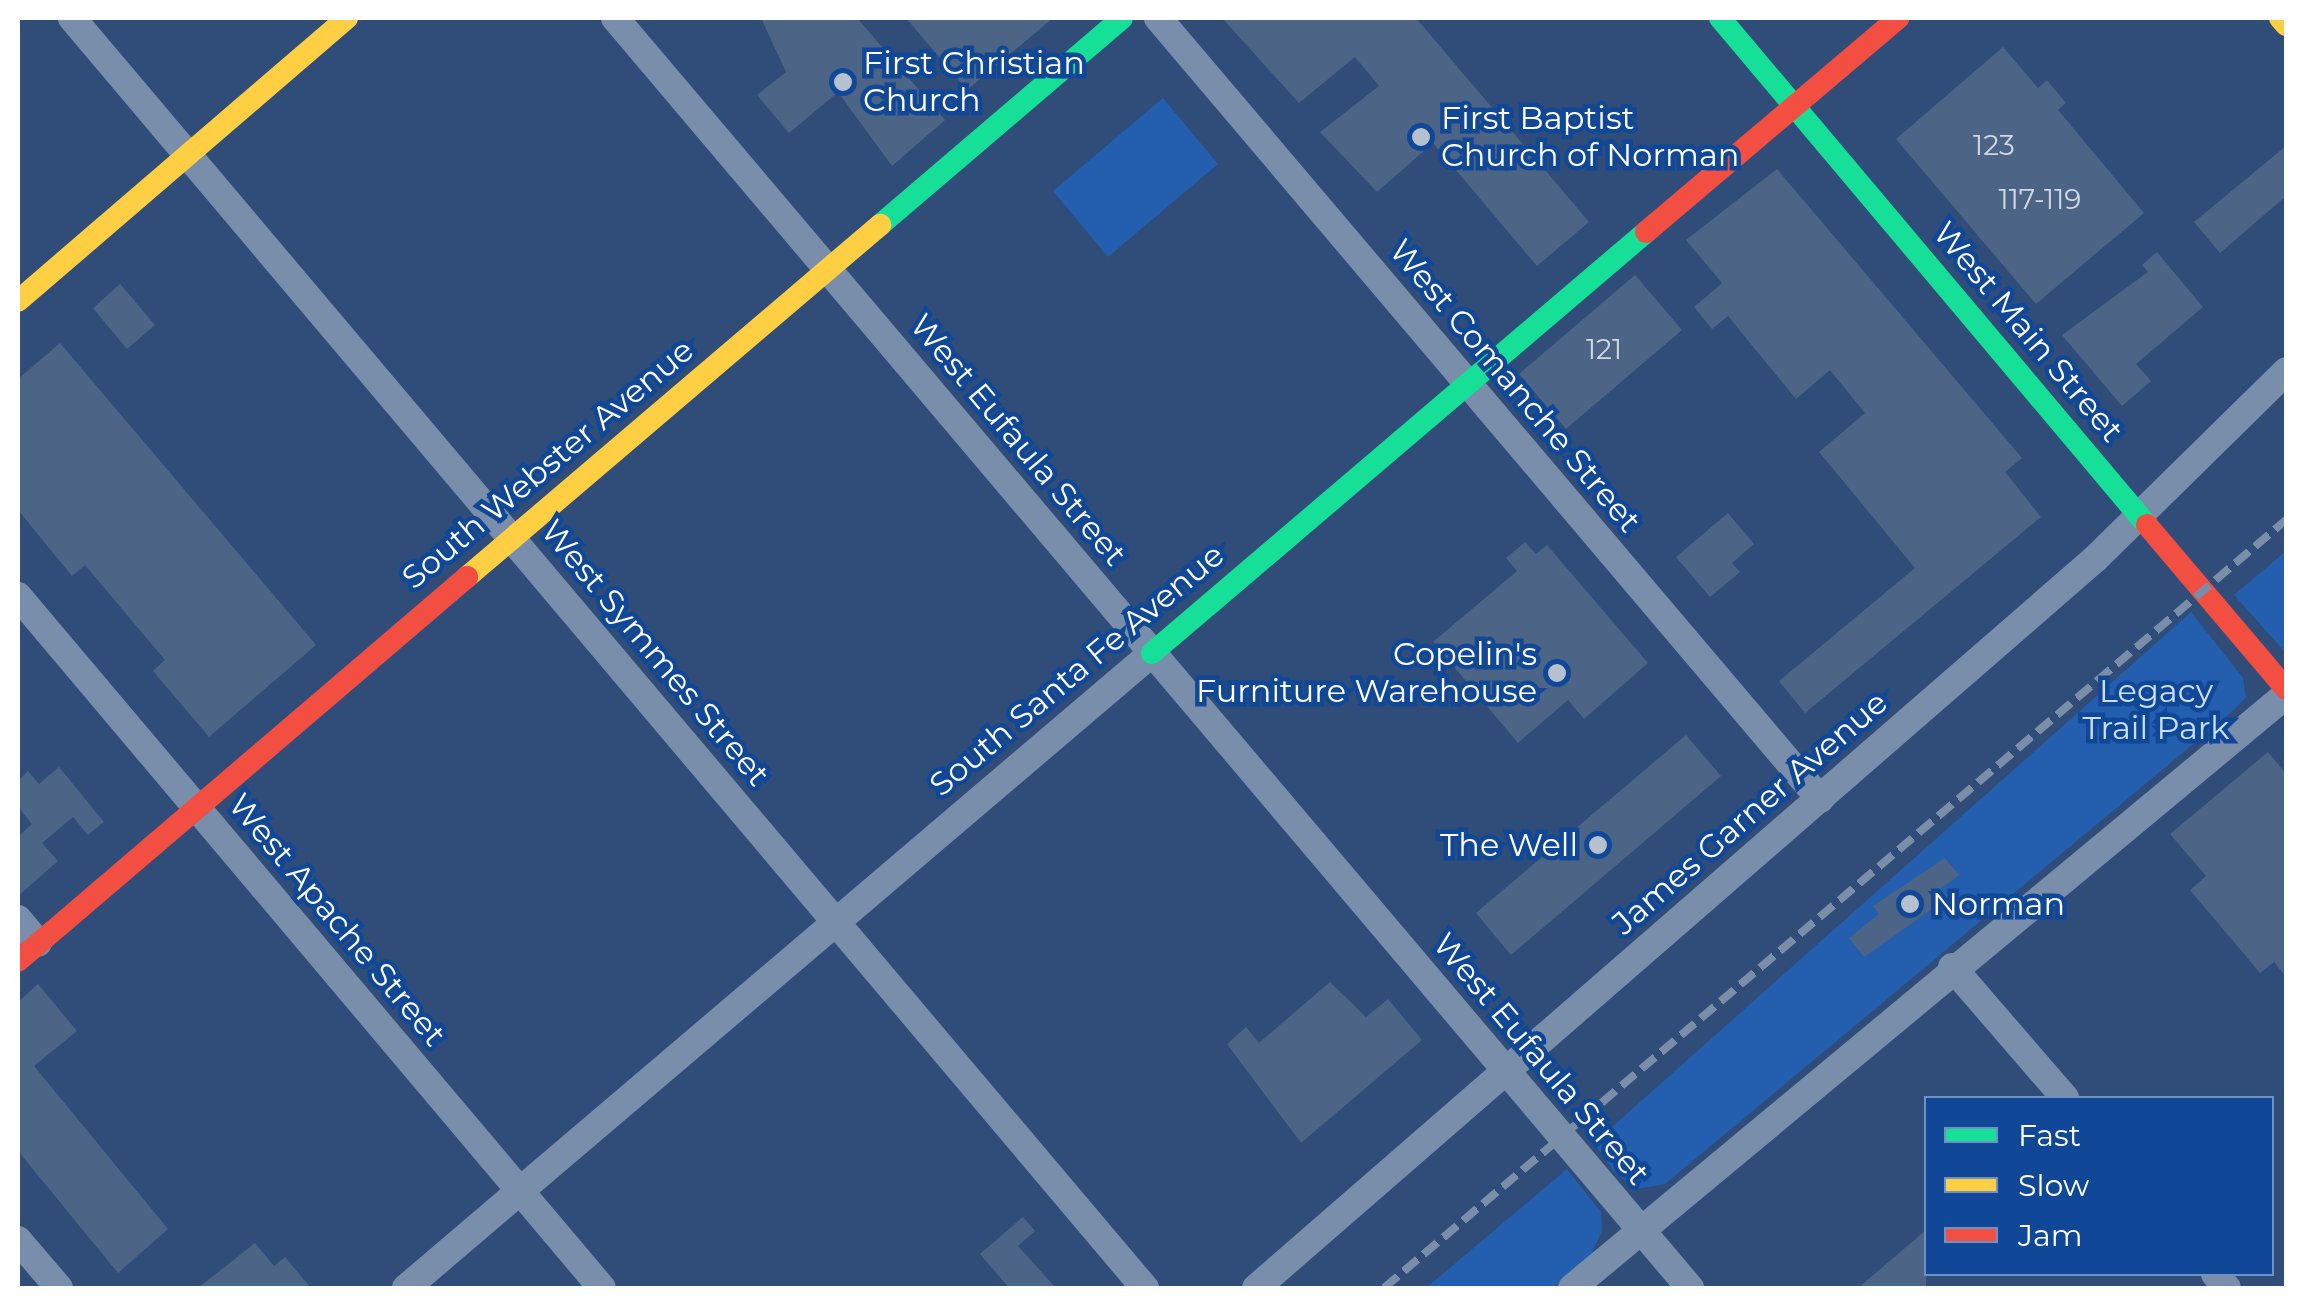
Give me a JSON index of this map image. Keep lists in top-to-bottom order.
{
  "streets": {
    "street": [
      "West Main Street",
      "West Comanche Street",
      "West Eufaula Street",
      "South Webster Avenue",
      "West Symmes Street",
      "South Santa Fe Avenue",
      "James Garner Avenue",
      "West Apache Street"
    ]
  },
  "crossings": [
    ["West Main Street", "South Santa Fe Avenue"],
    ["West Main Street", "James Garner Avenue"],
    ["West Comanche Street", "South Santa Fe Avenue"],
    ["West Comanche Street", "James Garner Avenue"],
    ["West Eufaula Street", "South Webster Avenue"],
    ["West Eufaula Street", "South Santa Fe Avenue"],
    ["West Eufaula Street", "James Garner Avenue"],
    ["South Webster Avenue", "West Symmes Street"],
    ["South Webster Avenue", "West Apache Street"],
    ["West Symmes Street", "South Santa Fe Avenue"],
    ["South Santa Fe Avenue", "West Apache Street"]
  ],
  "parks": ["Legacy Trail Park"],
  "places": [
    "First Christian Church",
    "First Baptist Church of Norman",
    "Copelin's Furniture Warehouse",
    "The Well",
    "Norman"
  ],
  "house_numbers": ["123", "117-119", "121"],
  "legend": ["Fast", "Slow", "Jam"]
}
